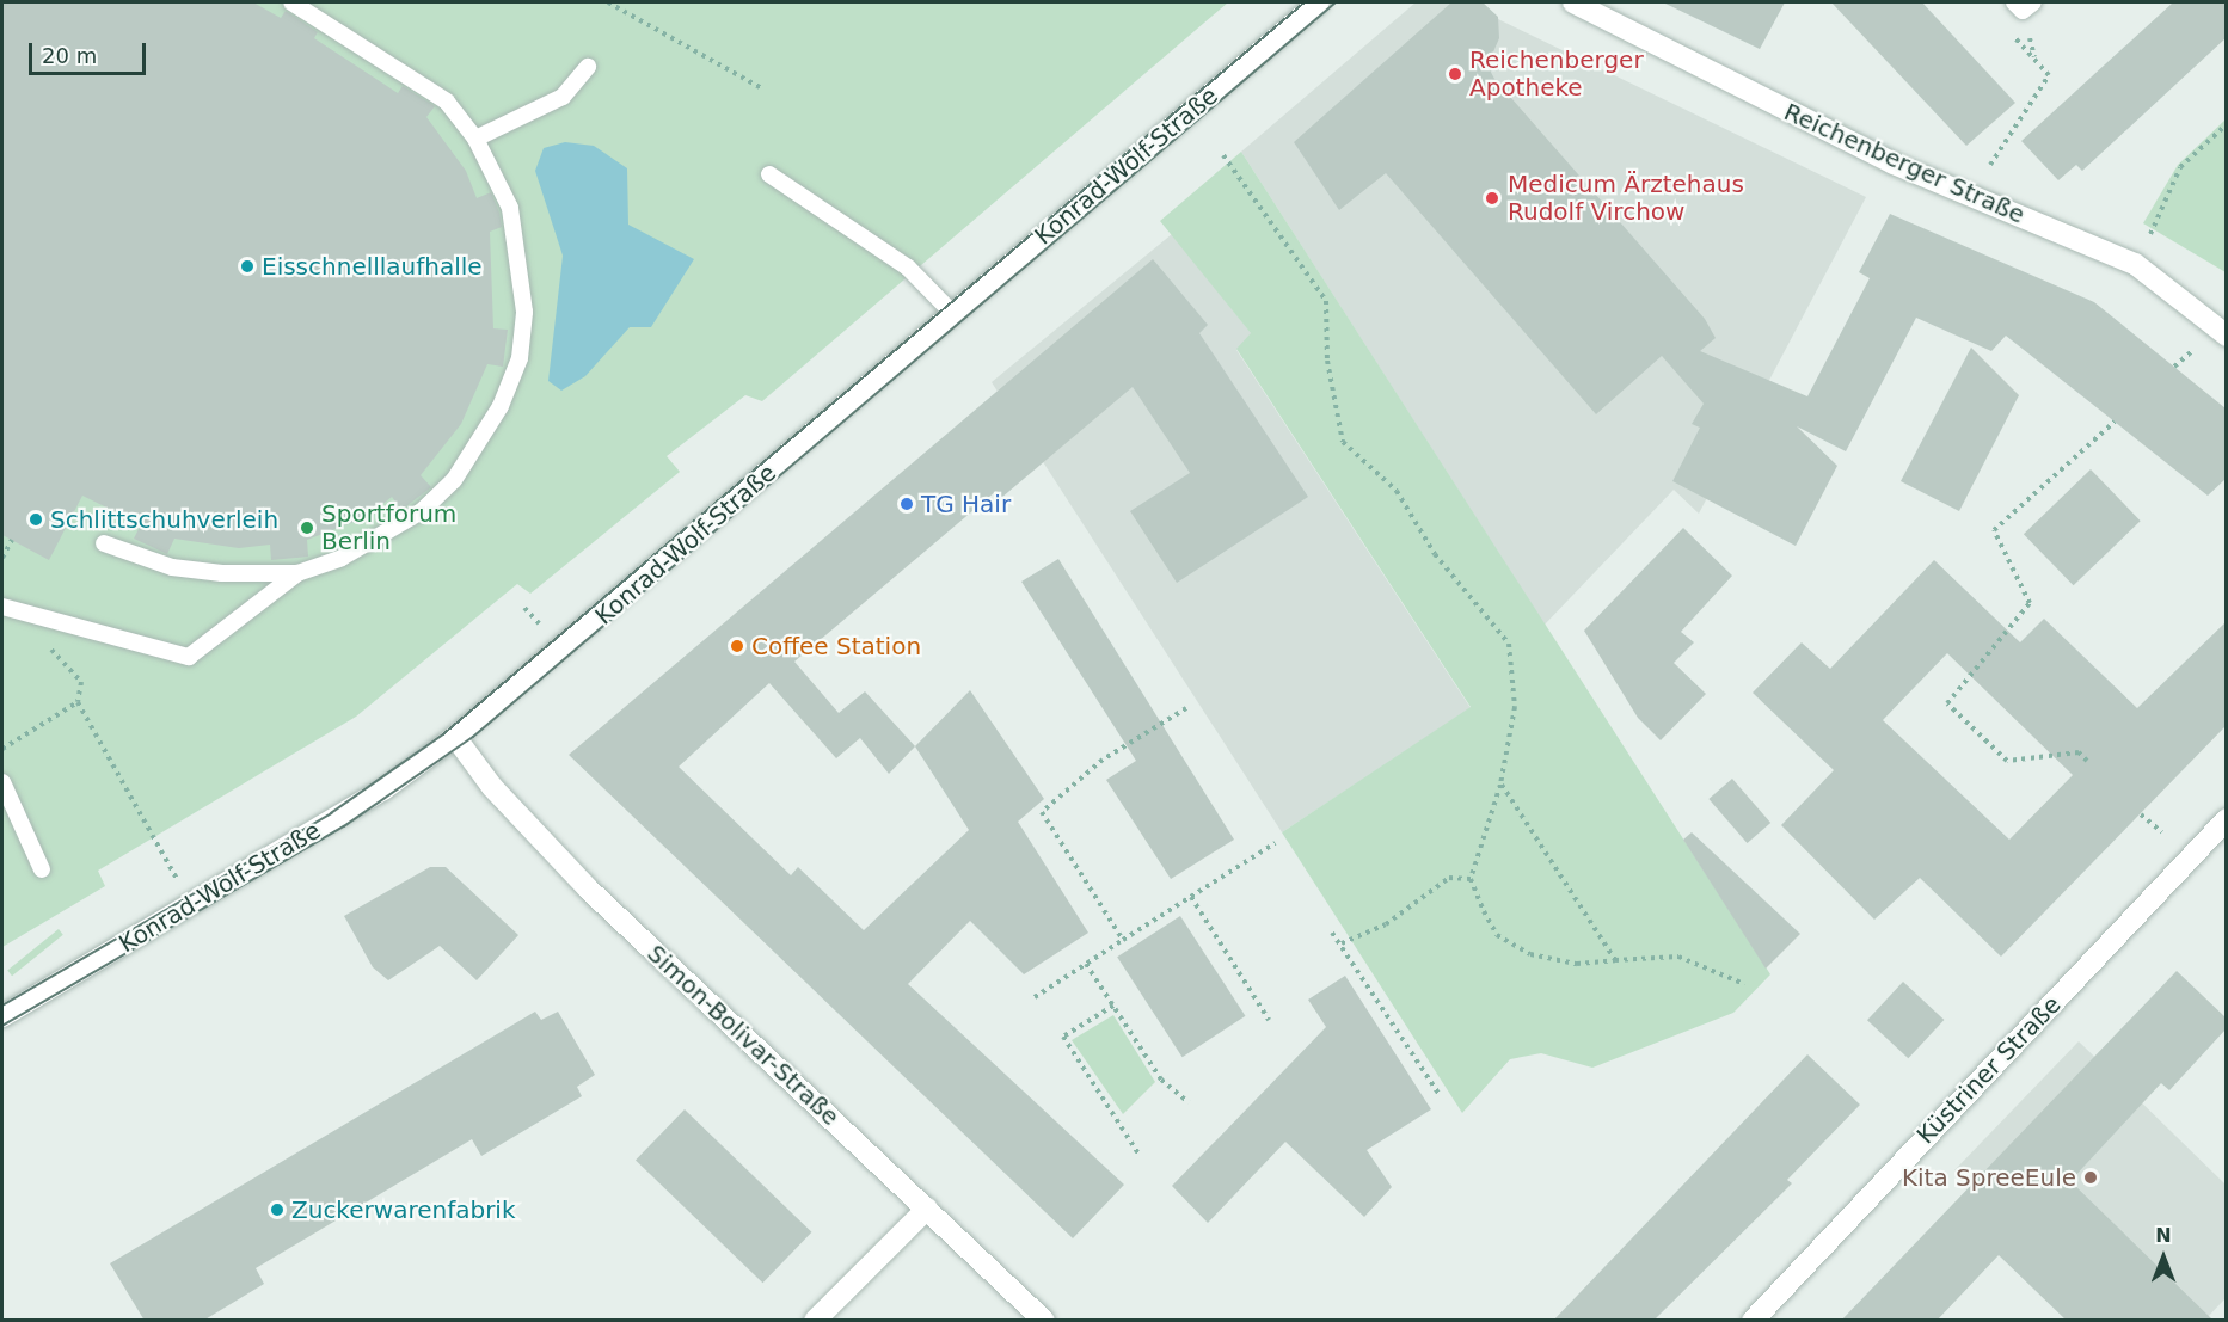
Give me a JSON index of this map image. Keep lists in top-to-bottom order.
{
  "streets": {
    "street": [
      "Reichenberger Straße",
      "Konrad-Wolf-Straße",
      "Simon-Bolivar-Straße",
      "Küstriner Straße"
    ]
  },
  "crossings": [
    ["Konrad-Wolf-Straße", "Simon-Bolivar-Straße"]
  ],
  "places": [
    "Reichenberger Apotheke",
    "Medicum Ärztehaus Rudolf Virchow",
    "Eisschnelllaufhalle",
    "TG Hair",
    "Schlittschuhverleih",
    "Sportforum Berlin",
    "Coffee Station",
    "Kita SpreeEule",
    "Zuckerwarenfabrik"
  ],
  "scale_bar": "20 m",
  "north": "top"
}
